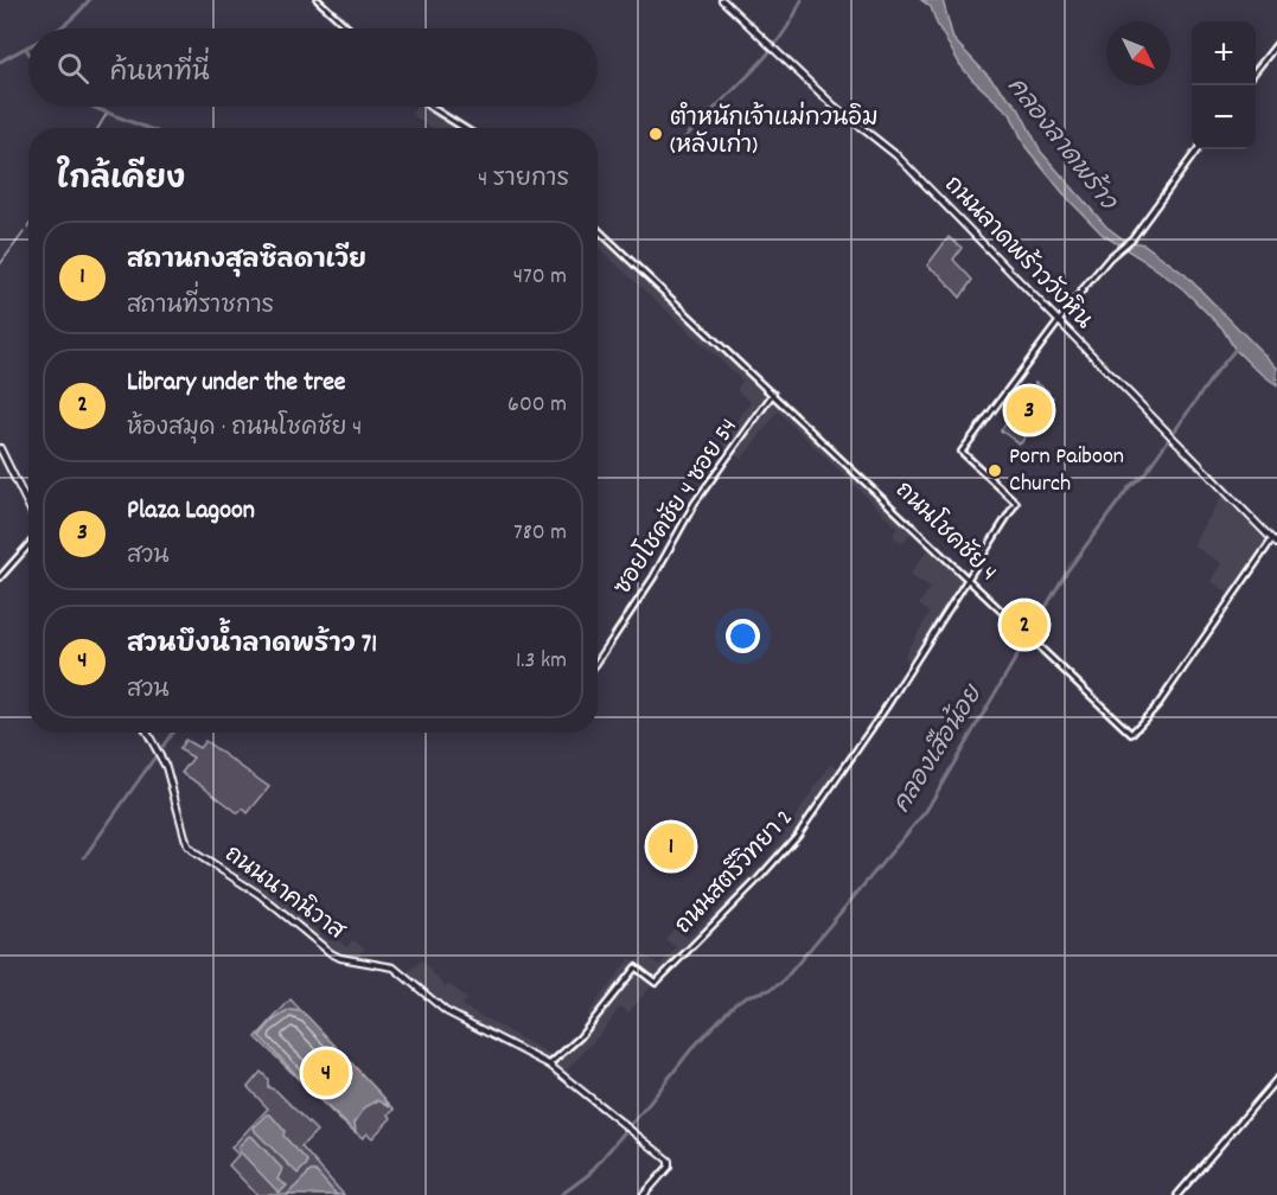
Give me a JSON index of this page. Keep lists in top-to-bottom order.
{
  "streets": {
    "main road": ["ถนนลาดพร้าววังหิน", "ถนนนาคนิวาส"],
    "street": ["ซอยโชคชัย 4 ซอย 54", "ถนนโชคชัย 4", "ถนนสตรีวิทยา 2"]
  },
  "crossings": [
    ["ถนนลาดพร้าววังหิน", "ถนนโชคชัย 4"],
    ["ซอยโชคชัย 4 ซอย 54", "ถนนโชคชัย 4"],
    ["ถนนโชคชัย 4", "ถนนสตรีวิทยา 2"],
    ["ถนนสตรีวิทยา 2", "ถนนนาคนิวาส"]
  ],
  "water": ["คลองลาดพร้าว", "คลองเสือน้อย"],
  "places": ["ตำหนักเจ้าแม่กวนอิม (หลังเก่า)", "Porn Paiboon Church"],
  "north": "bottom right",
  "page": {
    "map_buttons": ["+", "−"],
    "search": "ค้นหาที่นี่",
    "heading": ["ใกล้เคียง", "4 รายการ"],
    "list": [
      {
        "mark": "1",
        "name": "สถานกงสุลซิลดาเวีย",
        "note": "สถานที่ราชการ",
        "value": "470 m"
      },
      {
        "mark": "2",
        "name": "Library under the tree",
        "note": "ห้องสมุด · ถนนโชคชัย 4",
        "value": "600 m"
      },
      {
        "mark": "3",
        "name": "Plaza Lagoon",
        "note": "สวน",
        "value": "780 m"
      },
      {
        "mark": "4",
        "name": "สวนบึงน้ำลาดพร้าว 71",
        "note": "สวน",
        "value": "1.3 km"
      }
    ],
    "pins": [
      "3",
      "2",
      "1",
      "4"
    ]
  }
}
